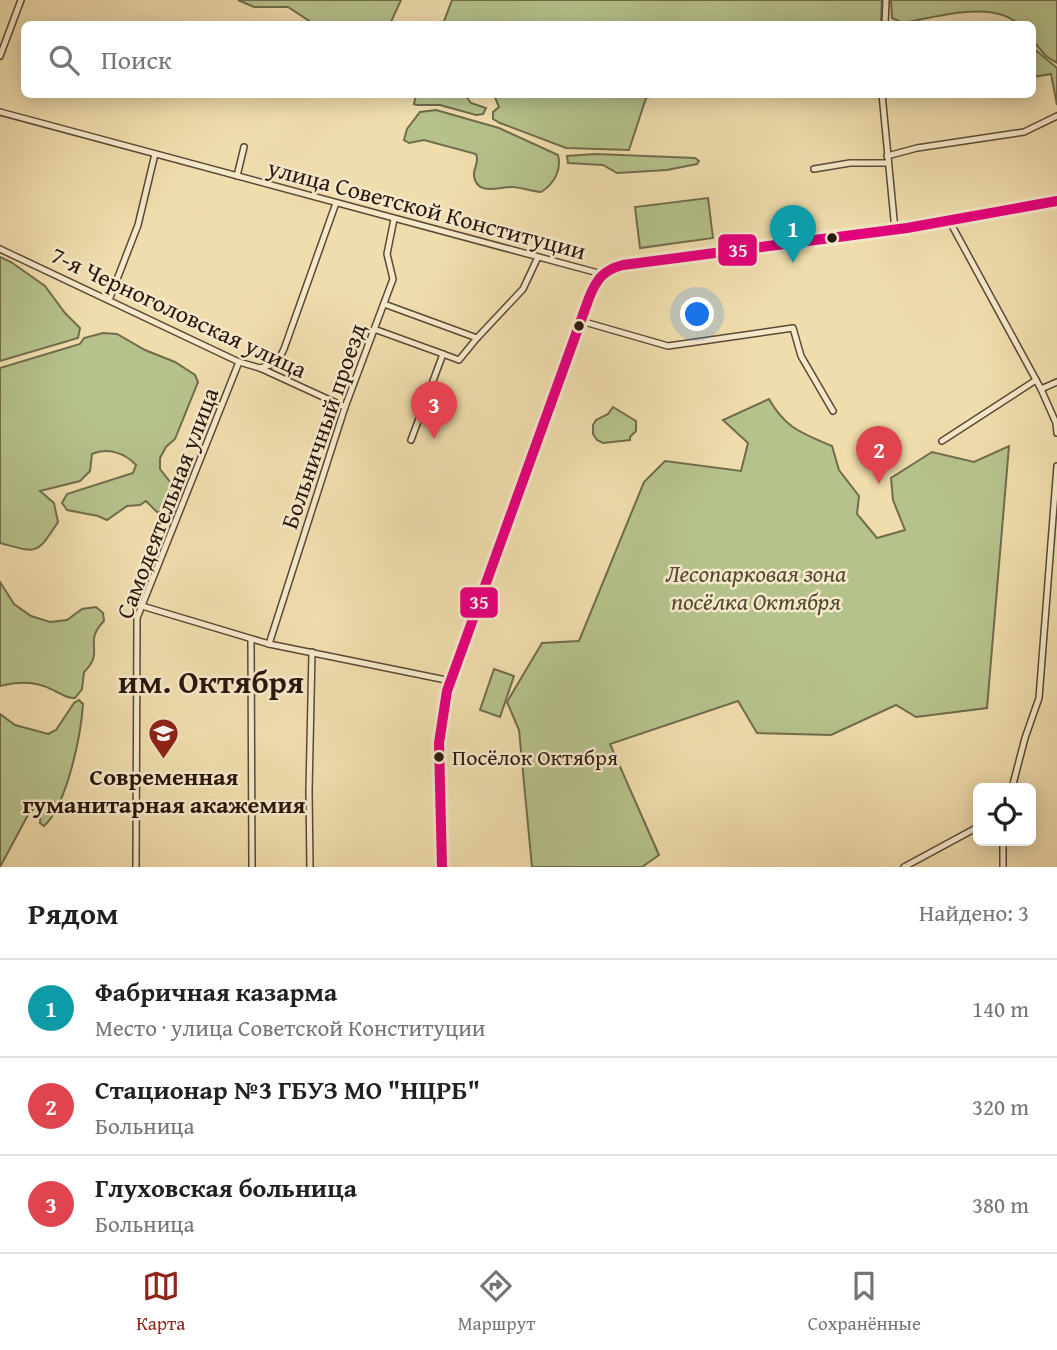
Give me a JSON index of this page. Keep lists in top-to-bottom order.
{
  "streets": {
    "street": [
      "улица Советской Конституции",
      "7-я Черноголовская улица",
      "Больничный проезд",
      "Самодеятельная улица"
    ]
  },
  "crossings": [
    ["улица Советской Конституции", "Больничный проезд"],
    ["7-я Черноголовская улица", "Больничный проезд"],
    ["7-я Черноголовская улица", "Самодеятельная улица"]
  ],
  "districts": ["им. Октября"],
  "parks": ["Лесопарковая зона посёлка Октября"],
  "places": {
    "other": ["Посёлок Октября"],
    "school or university": ["Современная гуманитарная акажемия"]
  },
  "lines": ["transit line 35"],
  "page": {
    "search": "Поиск",
    "pins": ["1", "3", "2"],
    "heading": ["Рядом", "Найдено: 3"],
    "list": [
      {
        "mark": "1",
        "name": "Фабричная казарма",
        "note": "Место · улица Советской Конституции",
        "value": "140 m"
      },
      {
        "mark": "2",
        "name": "Стационар №3 ГБУЗ МО \"НЦРБ\"",
        "note": "Больница",
        "value": "320 m"
      },
      {
        "mark": "3",
        "name": "Глуховская больница",
        "note": "Больница",
        "value": "380 m"
      }
    ],
    "nav": ["Карта", "Маршрут", "Сохранённые"]
  }
}
